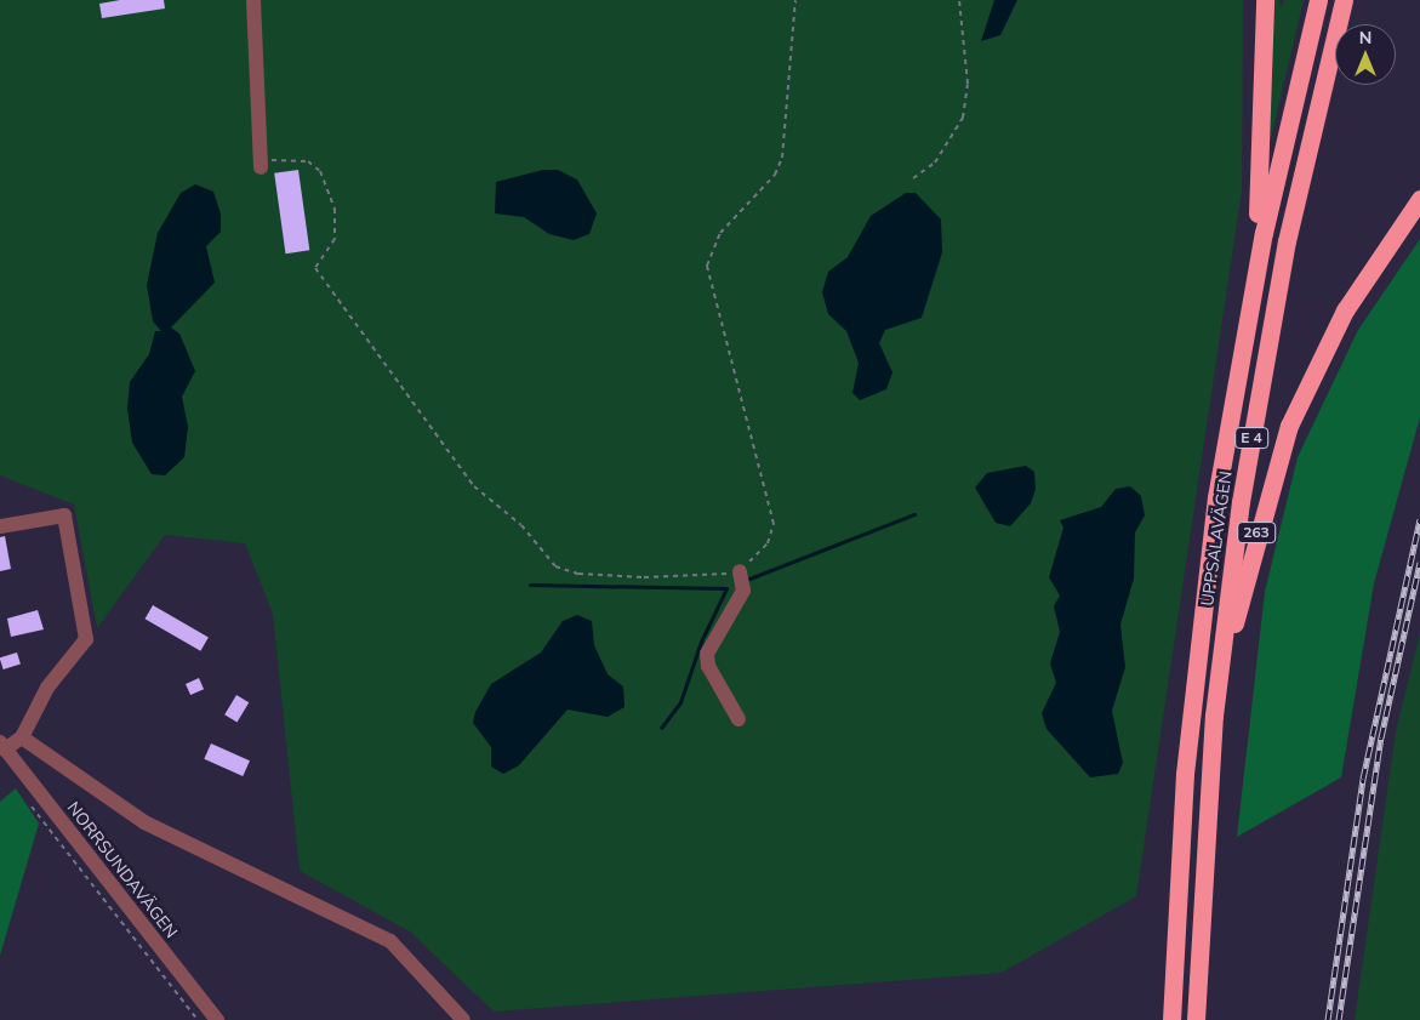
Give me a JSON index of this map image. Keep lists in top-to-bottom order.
{
  "streets": {
    "highway": ["E 4", "263", "UPPSALAVÄGEN"],
    "street": ["NORRSUNDAVÄGEN"]
  },
  "crossings": [
    ["263", "UPPSALAVÄGEN"]
  ],
  "north": "top"
}
